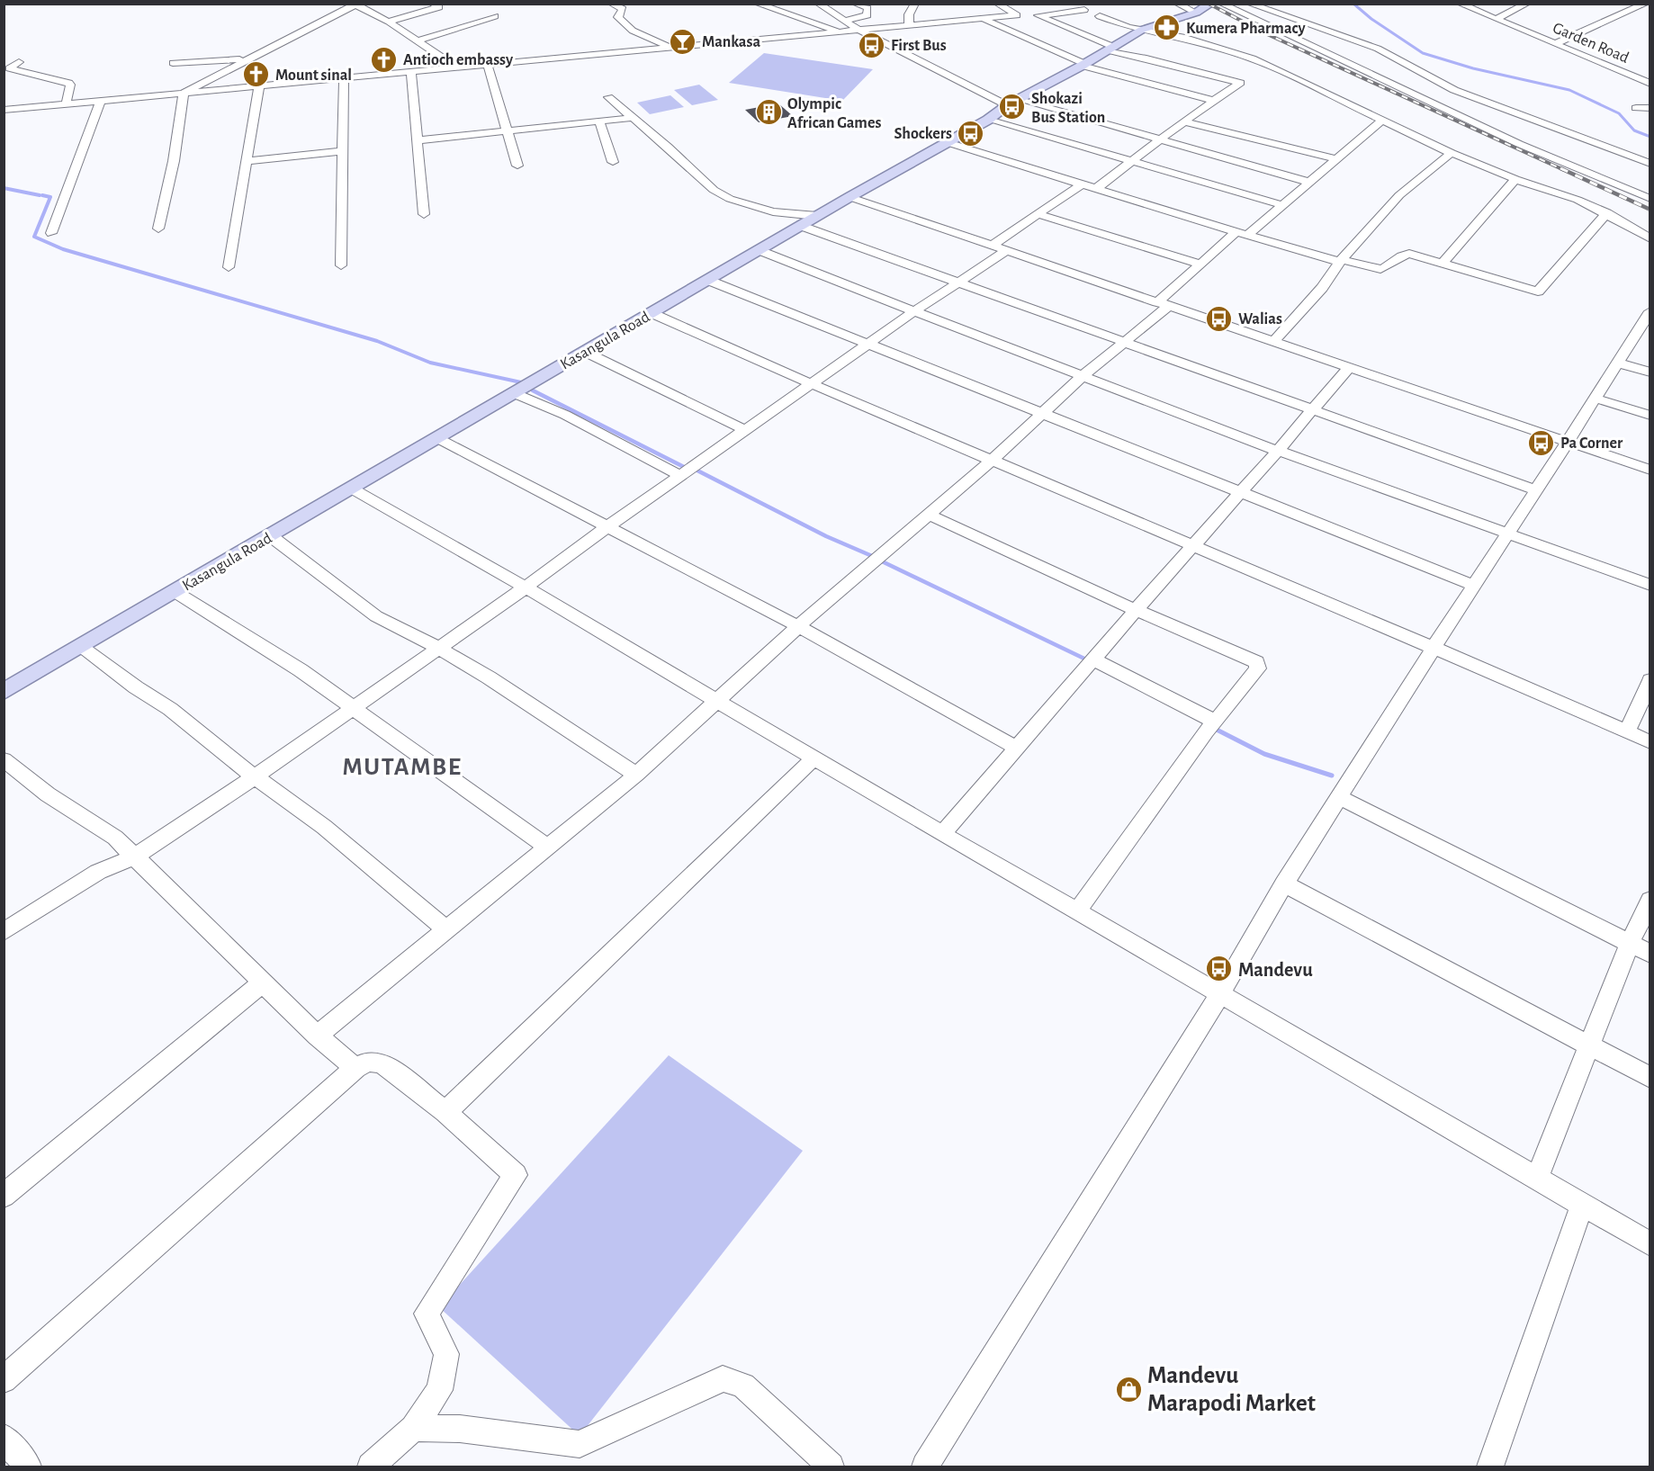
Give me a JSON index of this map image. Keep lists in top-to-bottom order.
{
  "streets": {
    "main road": ["Kasangula Road"],
    "street": ["Garden Road"]
  },
  "districts": ["MUTAMBE"],
  "places": {
    "pharmacy": ["Kumera Pharmacy"],
    "bar": ["Mankasa"],
    "bus stop": [
      "First Bus",
      "Shokazi Bus Station",
      "Shockers",
      "Walias",
      "Pa Corner",
      "Mandevu"
    ],
    "church": ["Antioch embassy", "Mount sinal"],
    "building": ["Olympic African Games"],
    "shop": ["Mandevu Marapodi Market"]
  }
}
